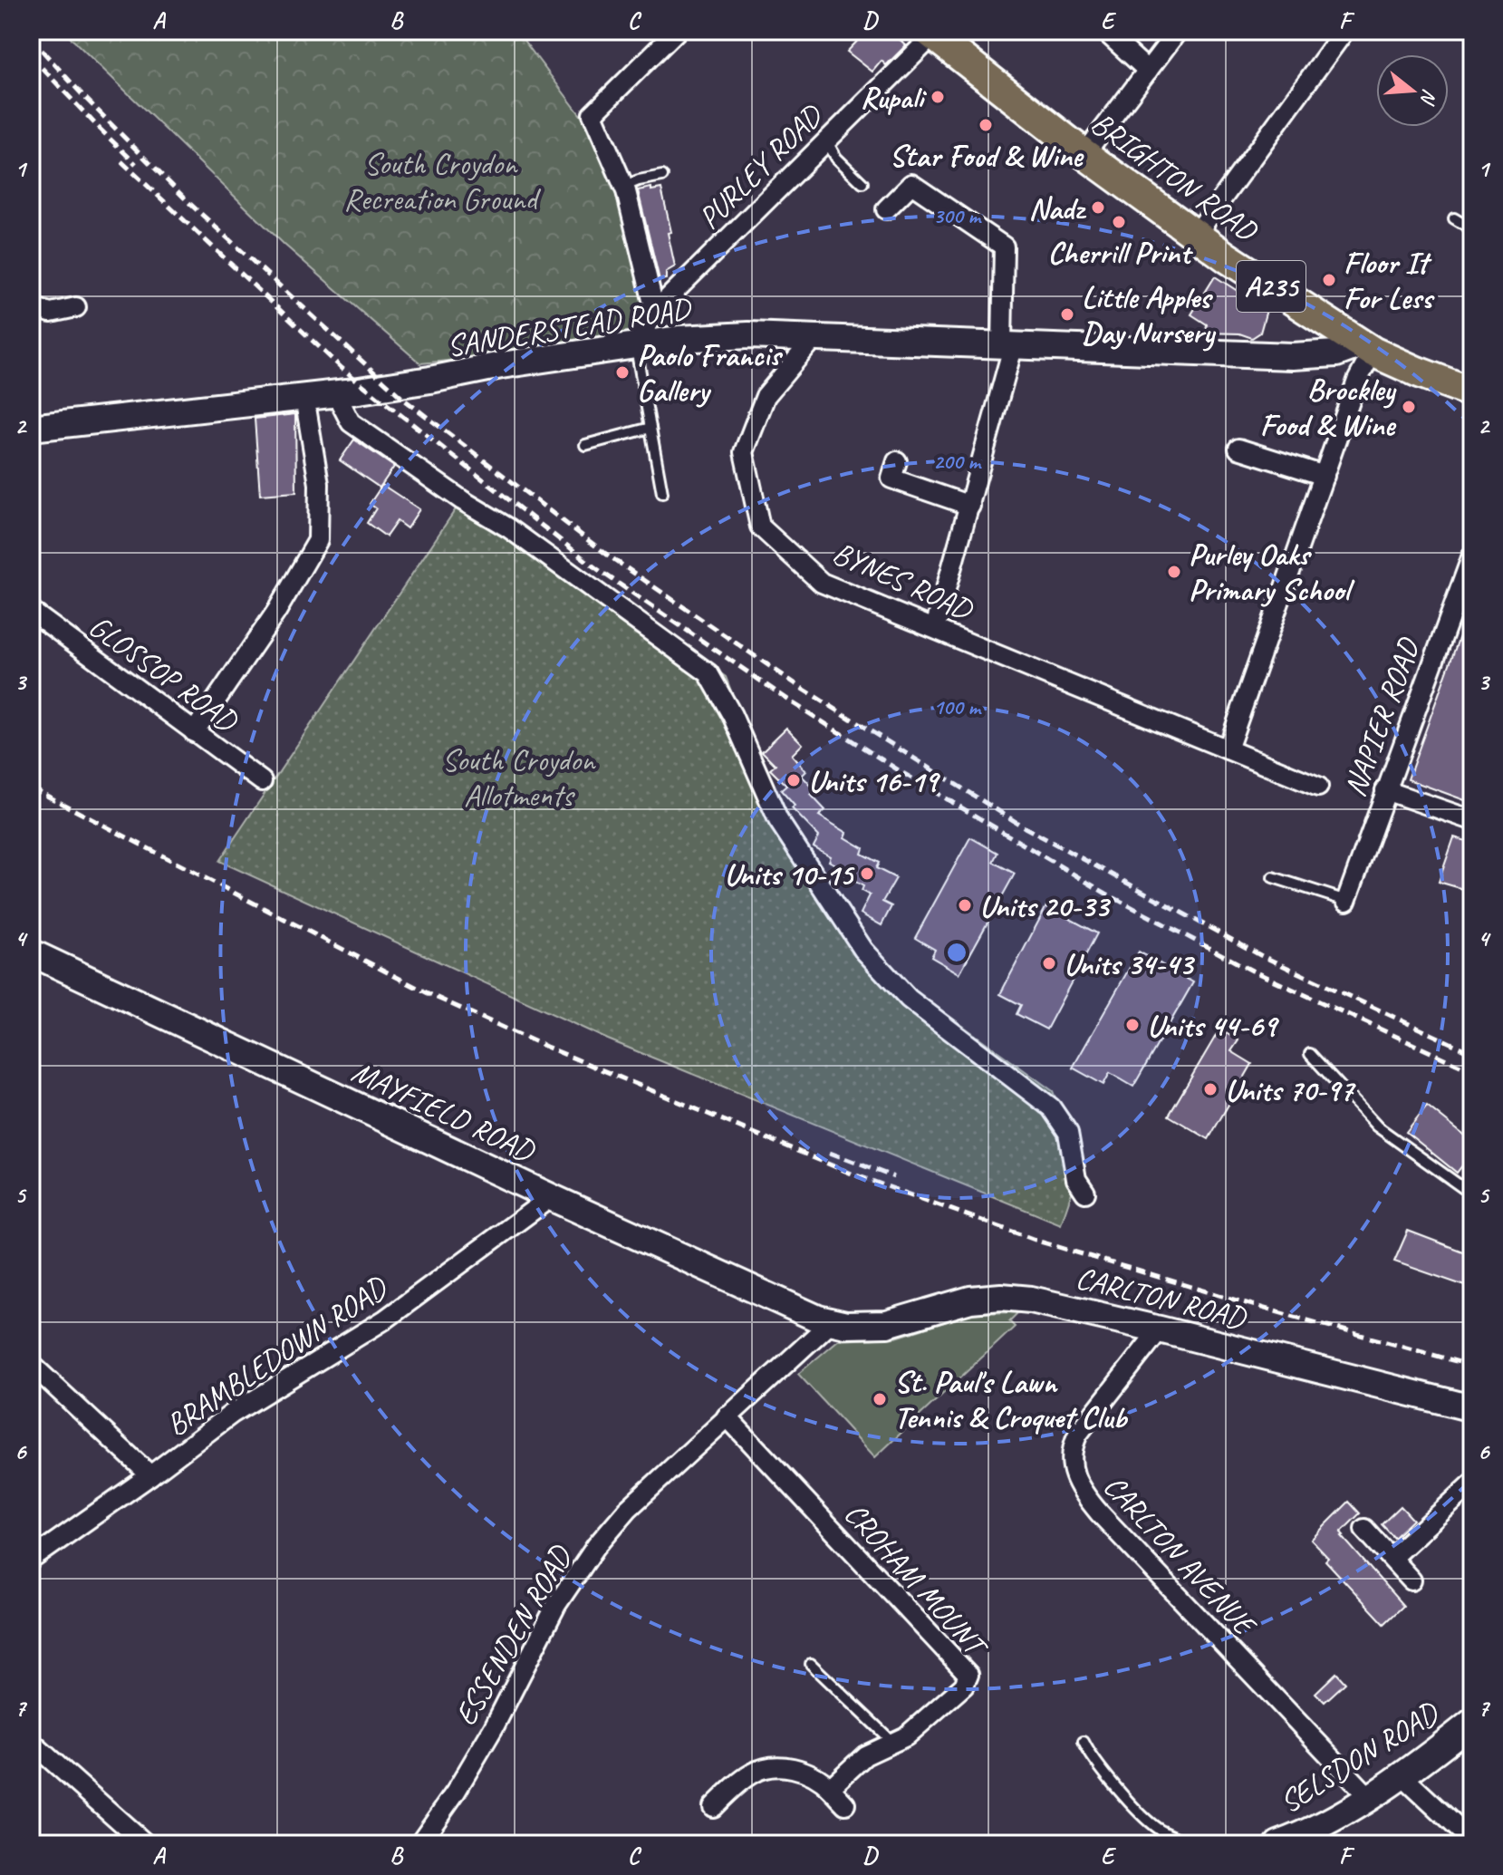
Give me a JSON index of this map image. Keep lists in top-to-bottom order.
{
  "streets": {
    "main road": [
      "BRIGHTON ROAD",
      "A235",
      "SANDERSTEAD ROAD",
      "MAYFIELD ROAD",
      "CARLTON ROAD",
      "SELSDON ROAD"
    ],
    "street": [
      "PURLEY ROAD",
      "BYNES ROAD",
      "GLOSSOP ROAD",
      "NAPIER ROAD",
      "BRAMBLEDOWN ROAD",
      "CARLTON AVENUE",
      "CROHAM MOUNT",
      "ESSENDEN ROAD"
    ]
  },
  "crossings": [
    ["PURLEY ROAD", "BRIGHTON ROAD"],
    ["PURLEY ROAD", "SANDERSTEAD ROAD"],
    ["BRIGHTON ROAD", "SANDERSTEAD ROAD"],
    ["SANDERSTEAD ROAD", "BYNES ROAD"],
    ["MAYFIELD ROAD", "CARLTON ROAD"],
    ["MAYFIELD ROAD", "BRAMBLEDOWN ROAD"],
    ["MAYFIELD ROAD", "ESSENDEN ROAD"],
    ["CARLTON ROAD", "CARLTON AVENUE"],
    ["CARLTON ROAD", "ESSENDEN ROAD"],
    ["CARLTON AVENUE", "SELSDON ROAD"],
    ["CROHAM MOUNT", "ESSENDEN ROAD"]
  ],
  "parks": ["South Croydon Recreation Ground", "South Croydon Allotments"],
  "places": [
    "Rupali",
    "Star Food & Wine",
    "Nadz",
    "Cherrill Print",
    "Floor It For Less",
    "Little Apples Day Nursery",
    "Paolo Francis Gallery",
    "Brockley Food & Wine",
    "Purley Oaks Primary School",
    "Units 16-19",
    "Units 10-15",
    "Units 20-33",
    "Units 34-43",
    "Units 44-69",
    "Units 70-97",
    "St. Paul's Lawn Tennis & Croquet Club"
  ],
  "north": "right",
  "grid": {
    "columns": [
      "A",
      "B",
      "C",
      "D",
      "E",
      "F"
    ],
    "rows": [
      "1",
      "2",
      "3",
      "4",
      "5",
      "6",
      "7"
    ]
  },
  "rings": ["300 m", "200 m", "100 m"]
}
